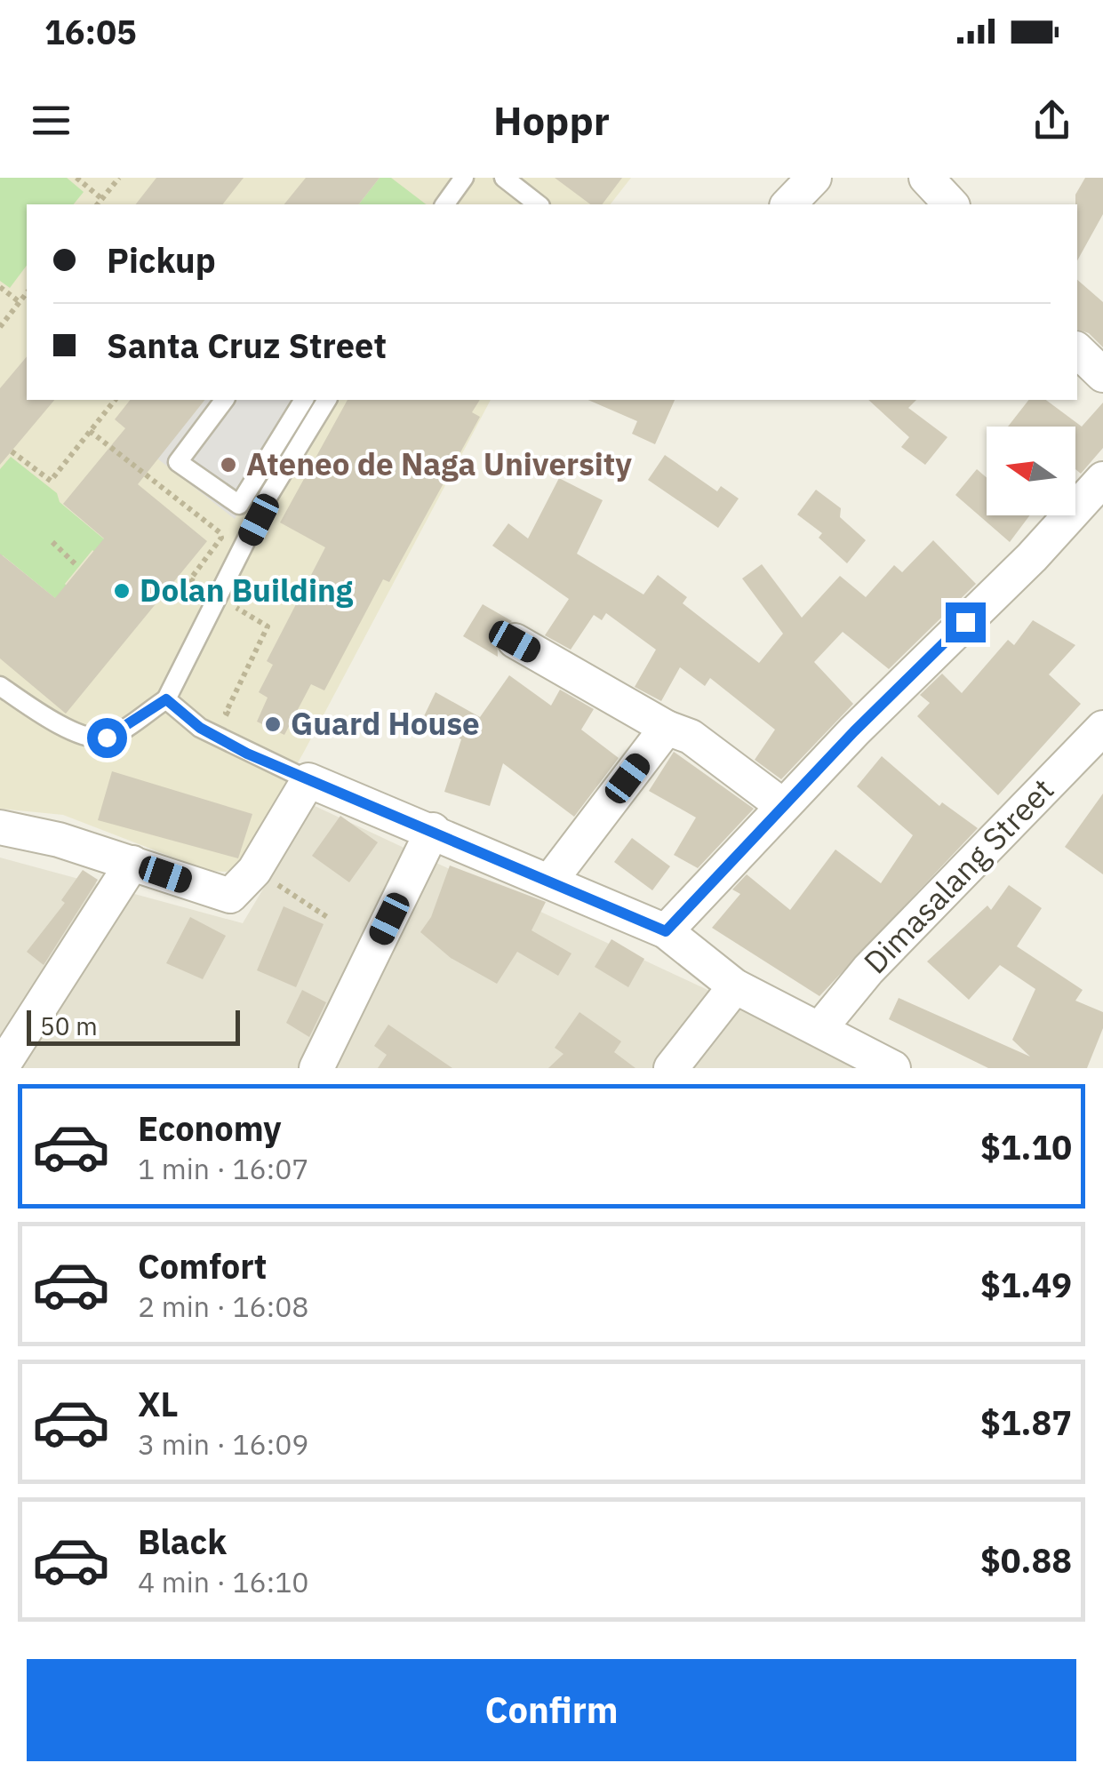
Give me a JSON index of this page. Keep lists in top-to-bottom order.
{
  "streets": {
    "street": ["Dimasalang Street"]
  },
  "places": ["Ateneo de Naga University", "Dolan Building", "Guard House"],
  "scale_bar": "50 m",
  "north": "left",
  "page": {
    "status": "16:05",
    "header": "Hoppr",
    "banner": ["Pickup", "Santa Cruz Street"],
    "scale": "50 m",
    "list": [
      {
        "name": "Economy",
        "note": "1 min · 16:07",
        "value": "$1.10"
      },
      {
        "name": "Comfort",
        "note": "2 min · 16:08",
        "value": "$1.49"
      },
      {
        "name": "XL",
        "note": "3 min · 16:09",
        "value": "$1.87"
      },
      {
        "name": "Black",
        "note": "4 min · 16:10",
        "value": "$0.88"
      }
    ],
    "buttons": "Confirm"
  }
}
